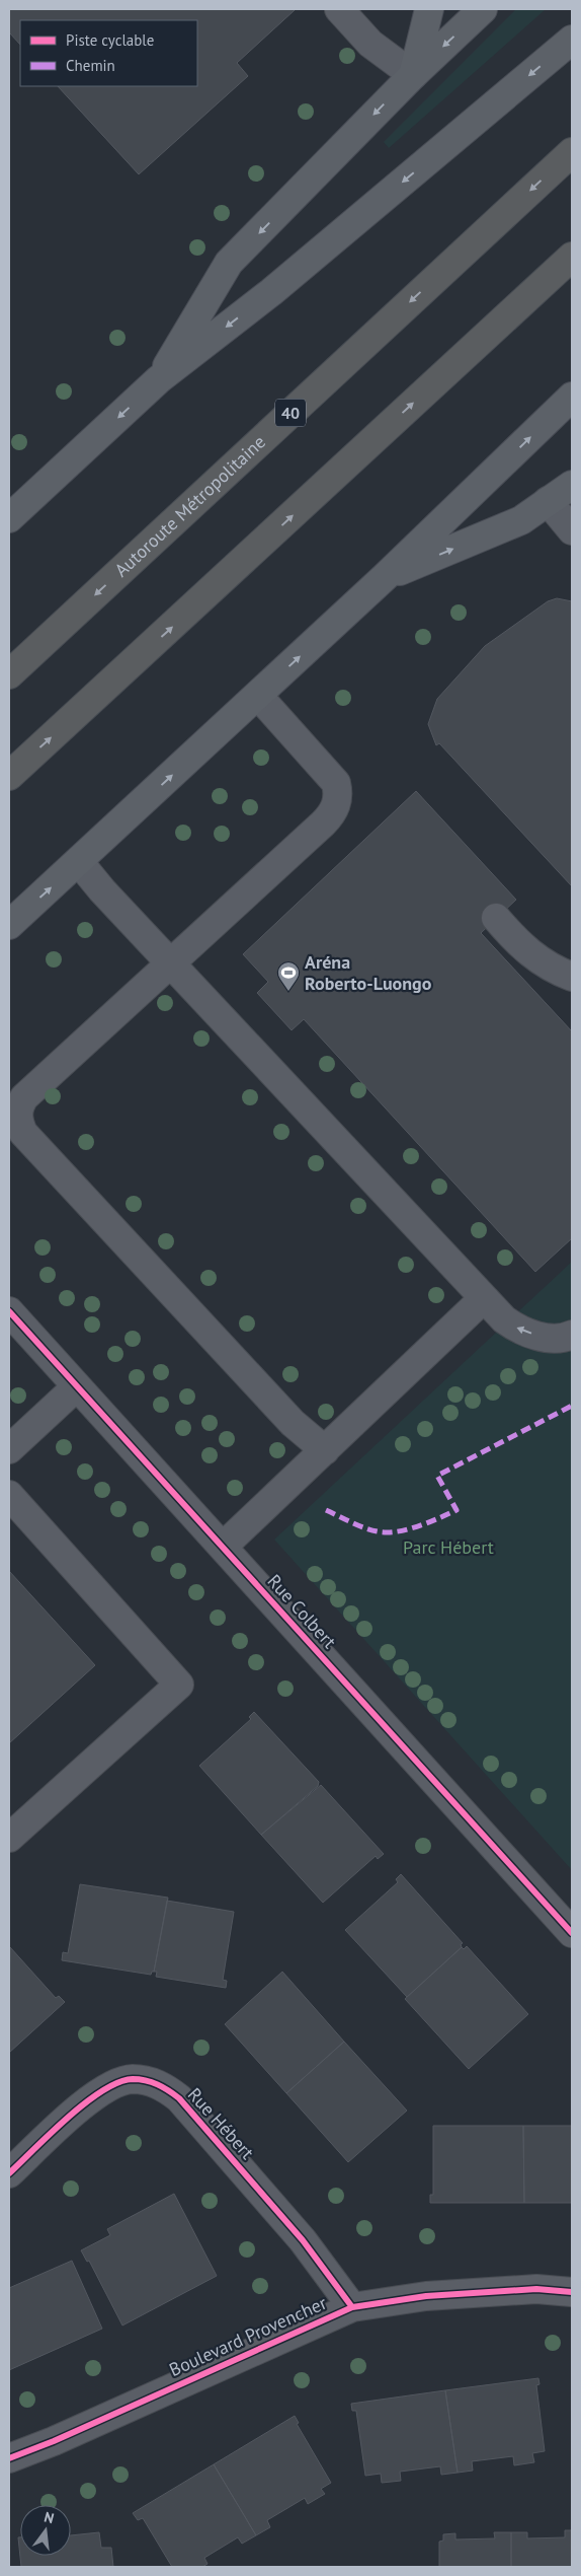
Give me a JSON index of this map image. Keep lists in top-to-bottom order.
{
  "streets": {
    "highway": ["40", "Autoroute Métropolitaine"],
    "street": ["Rue Colbert", "Rue Hébert", "Boulevard Provencher"]
  },
  "crossings": [
    ["Rue Hébert", "Boulevard Provencher"]
  ],
  "parks": ["Parc Hébert"],
  "places": {
    "sports": ["Aréna Roberto-Luongo"]
  },
  "legend": ["Piste cyclable", "Chemin"],
  "north": "top"
}
